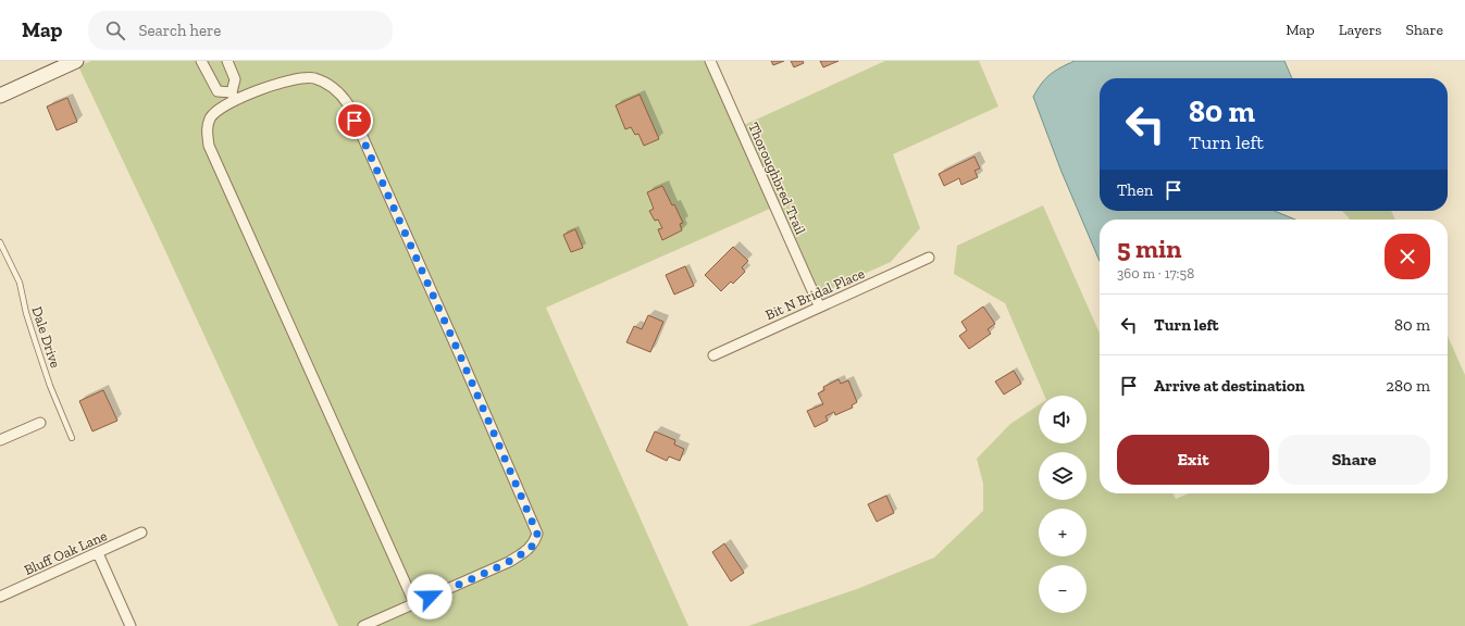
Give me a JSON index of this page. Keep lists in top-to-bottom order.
{
  "streets": {
    "street": ["Thoroughbred Trail", "Bit N Bridal Place", "Bluff Oak Lane"],
    "lane": ["Dale Drive"]
  },
  "crossings": [
    ["Thoroughbred Trail", "Bit N Bridal Place"]
  ],
  "page": {
    "header": "Map",
    "search": "Search here",
    "nav": ["Map", "Layers", "Share"],
    "turn": ["80 m", "Turn left"],
    "then": "Then",
    "heading": ["5 min", "360 m · 17:58"],
    "list": [
      {
        "name": "Turn left",
        "value": "80 m"
      },
      {
        "name": "Arrive at destination",
        "value": "280 m"
      }
    ],
    "map_buttons": ["+", "−"],
    "buttons": ["Exit", "Share"]
  }
}
